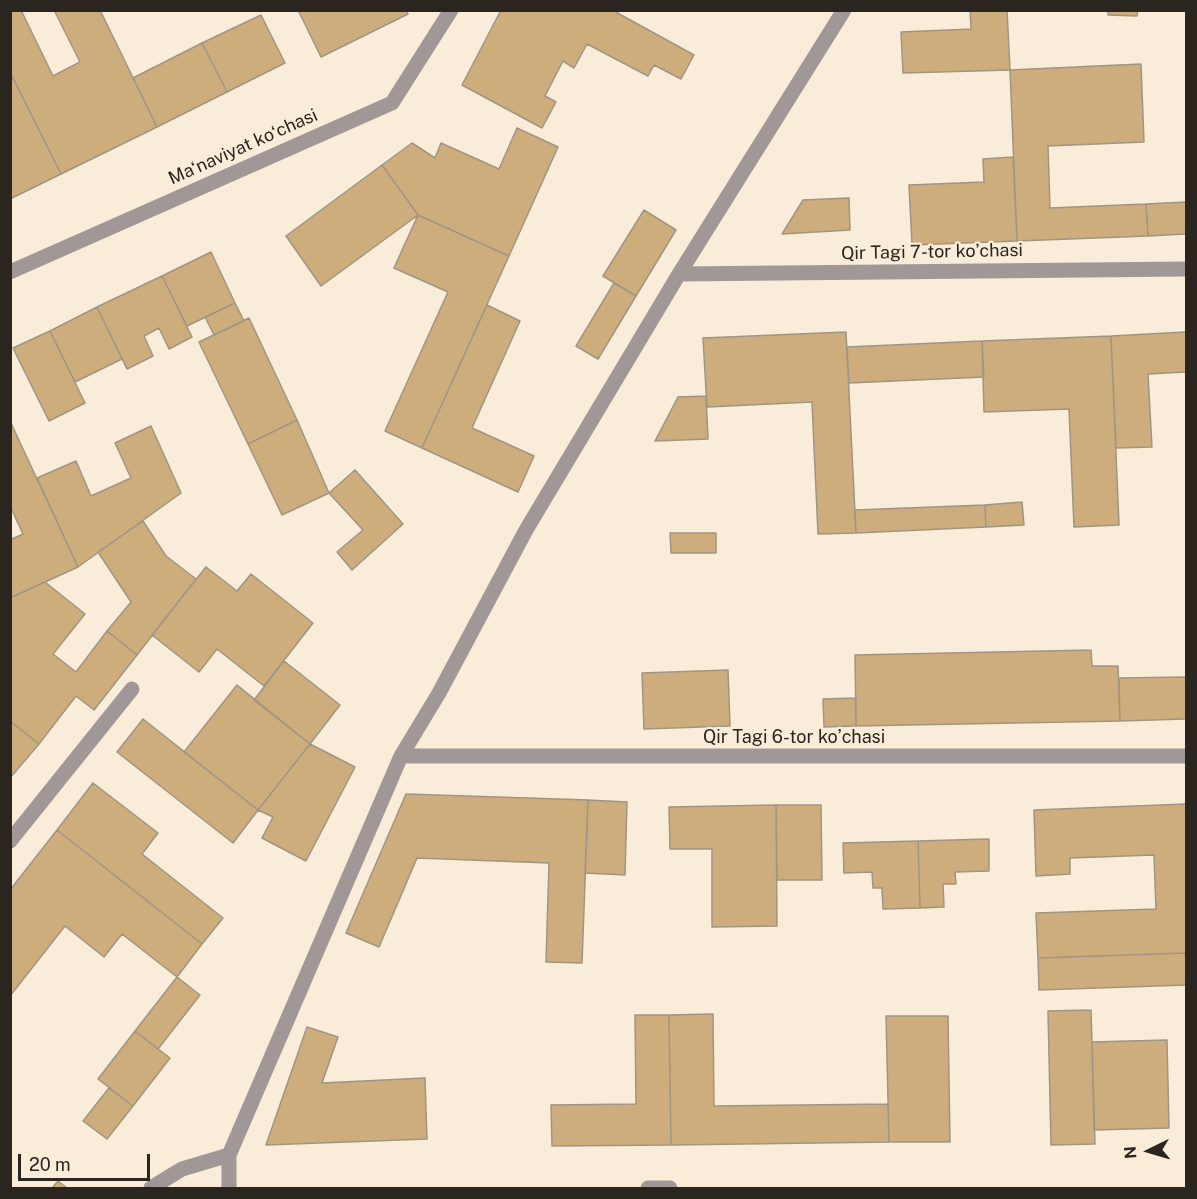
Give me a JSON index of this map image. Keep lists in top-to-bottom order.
{
  "streets": {
    "street": ["Maʻnaviyat koʻchasi", "Qir Tagi 7-tor koʼchasi", "Qir Tagi 6-tor koʼchasi"]
  },
  "scale_bar": "20 m",
  "north": "left"
}
